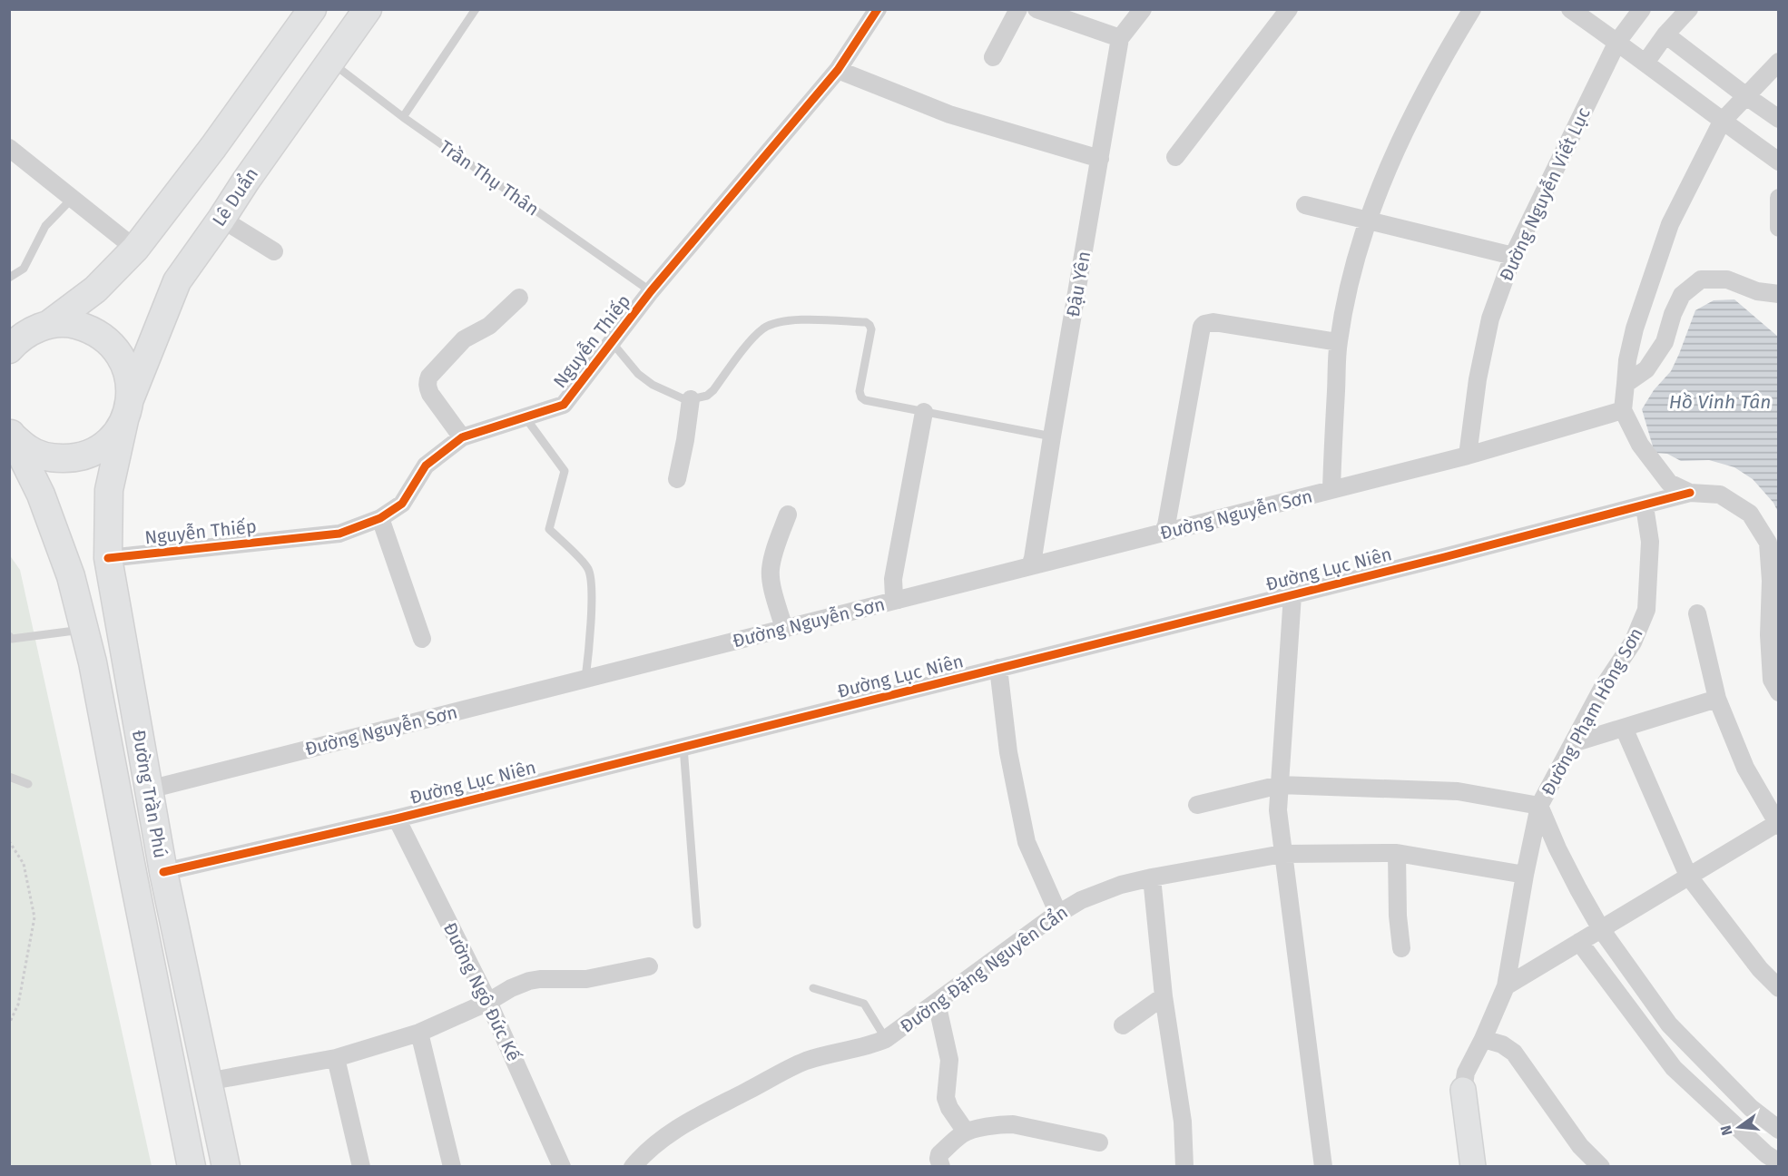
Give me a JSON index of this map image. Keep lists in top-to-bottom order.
{
  "streets": {
    "main road": ["Lê Duẩn", "Đường Trần Phú"],
    "street": [
      "Đường Nguyễn Viết Lục",
      "Đậu Yên",
      "Nguyễn Thiếp",
      "Đường Nguyễn Sơn",
      "Đường Lục Niên",
      "Đường Phạm Hồng Sơn",
      "Đường Đặng Nguyên Cẩn",
      "Đường Ngô Đức Kế"
    ],
    "lane": ["Trần Thụ Thân"]
  },
  "crossings": [
    ["Trần Thụ Thân", "Lê Duẩn"],
    ["Trần Thụ Thân", "Nguyễn Thiếp"],
    ["Đường Nguyễn Viết Lục", "Đường Nguyễn Sơn"],
    ["Lê Duẩn", "Đường Trần Phú"],
    ["Đậu Yên", "Đường Nguyễn Sơn"],
    ["Nguyễn Thiếp", "Đường Trần Phú"],
    ["Đường Nguyễn Sơn", "Đường Trần Phú"],
    ["Đường Lục Niên", "Đường Phạm Hồng Sơn"],
    ["Đường Lục Niên", "Đường Trần Phú"],
    ["Đường Lục Niên", "Đường Ngô Đức Kế"],
    ["Đường Phạm Hồng Sơn", "Đường Đặng Nguyên Cẩn"]
  ],
  "water": ["Hồ Vinh Tân"],
  "north": "left"
}
